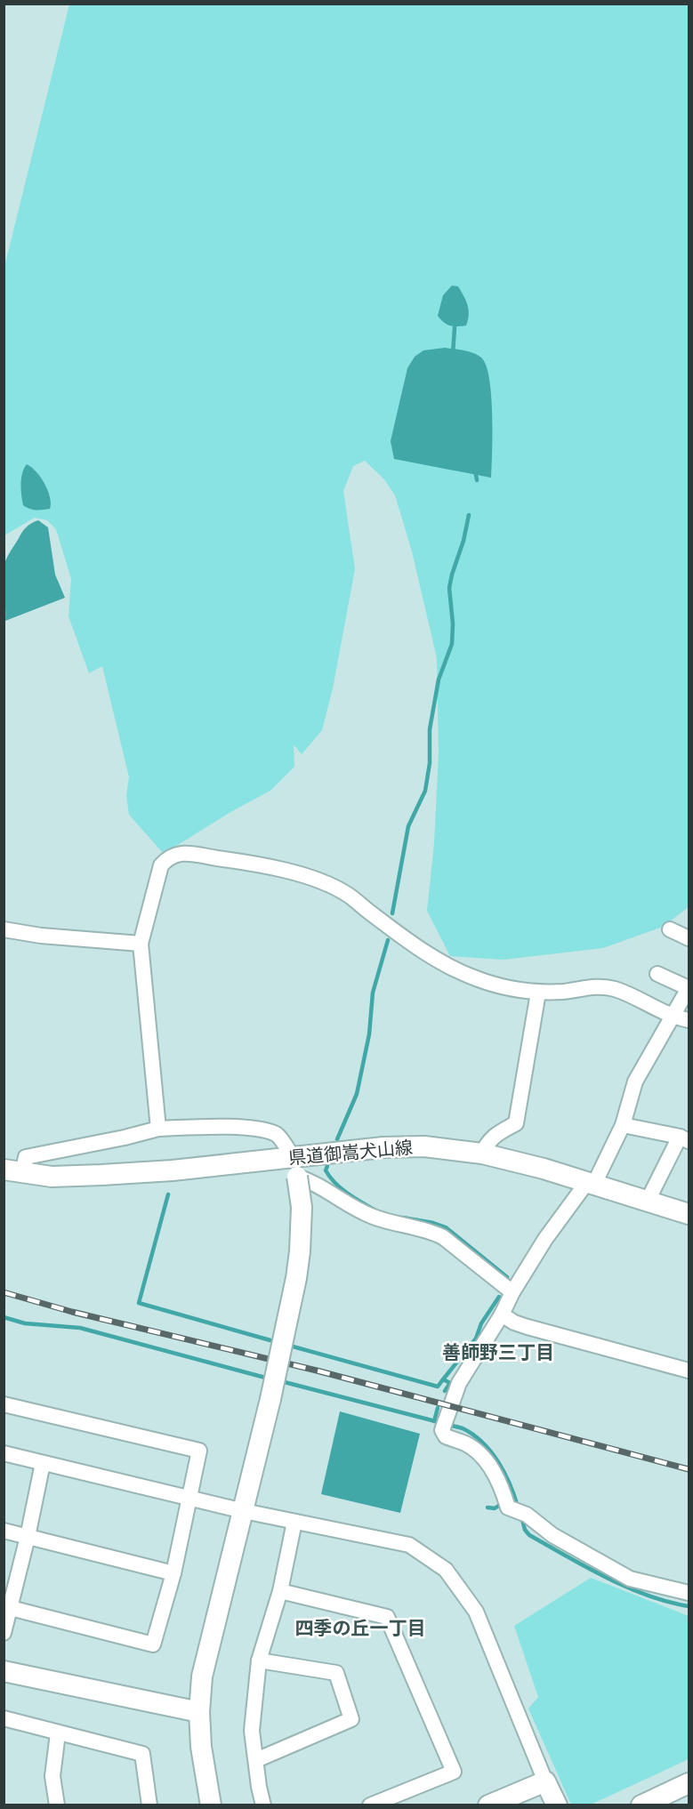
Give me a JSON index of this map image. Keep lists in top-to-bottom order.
{
  "streets": {
    "street": ["県道御嵩犬山線"]
  },
  "districts": ["善師野三丁目", "四季の丘一丁目"]
}
